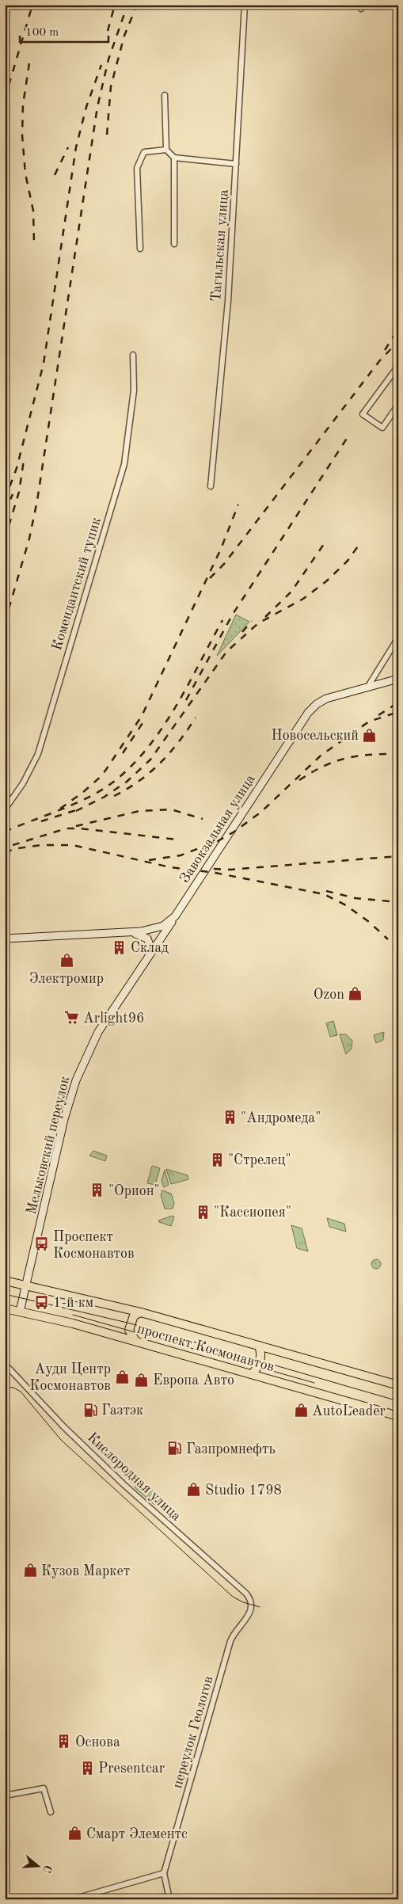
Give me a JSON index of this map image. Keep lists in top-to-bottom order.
{
  "streets": {
    "main road": ["Завокзальная улица", "Мельковский переулок", "проспект Космонавтов"],
    "street": [
      "Тагильская улица",
      "Комендантский тупик",
      "Кислородная улица",
      "переулок Геологов"
    ]
  },
  "crossings": [
    ["Завокзальная улица", "Мельковский переулок"],
    ["Мельковский переулок", "проспект Космонавтов"],
    ["Кислородная улица", "переулок Геологов"]
  ],
  "places": {
    "shop": [
      "Новосельский",
      "Электромир",
      "Ozon",
      "Ауди Центр Космонавтов",
      "Европа Авто",
      "AutoLeader",
      "Studio 1798",
      "Кузов Маркет",
      "Смарт Элементс"
    ],
    "building": [
      "Склад",
      "\"Андромеда\"",
      "\"Стрелец\"",
      "\"Орион\"",
      "\"Кассиопея\"",
      "Основа",
      "Presentcar"
    ],
    "supermarket": ["Arlight96"],
    "bus stop": ["Проспект Космонавтов", "1-й км"],
    "fuel station": ["Газтэк", "Газпромнефть"]
  },
  "scale_bar": "100 m",
  "north": "right"
}
